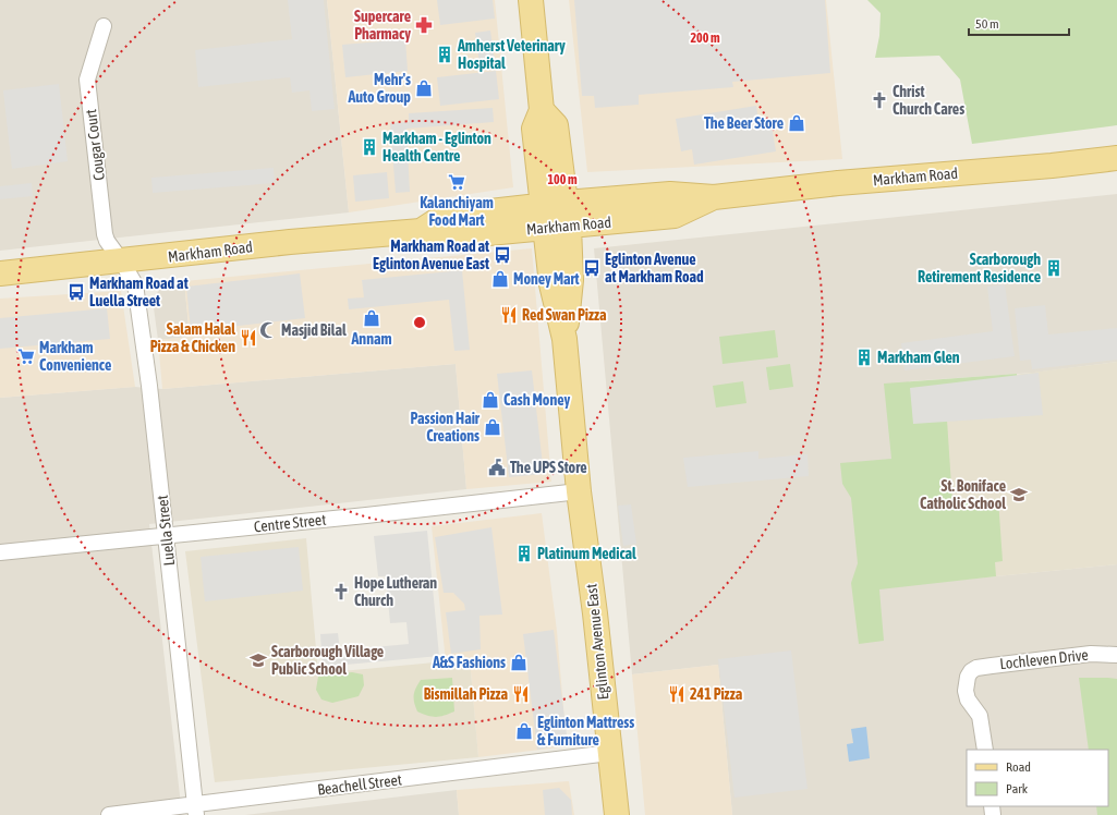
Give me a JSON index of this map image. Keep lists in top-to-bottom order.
{
  "streets": {
    "main road": ["Markham Road", "Eglinton Avenue East"],
    "street": [
      "Cougar Court",
      "Centre Street",
      "Luella Street",
      "Lochleven Drive",
      "Beachell Street"
    ]
  },
  "crossings": [
    ["Cougar Court", "Markham Road"],
    ["Cougar Court", "Luella Street"],
    ["Markham Road", "Luella Street"],
    ["Markham Road", "Eglinton Avenue East"],
    ["Centre Street", "Luella Street"],
    ["Centre Street", "Eglinton Avenue East"],
    ["Luella Street", "Beachell Street"],
    ["Eglinton Avenue East", "Beachell Street"]
  ],
  "places": {
    "pharmacy": ["Supercare Pharmacy"],
    "building": [
      "Amherst Veterinary Hospital",
      "Markham - Eglinton Health Centre",
      "Scarborough Retirement Residence",
      "Markham Glen",
      "Platinum Medical"
    ],
    "shop": [
      "Mehr's Auto Group",
      "The Beer Store",
      "Money Mart",
      "Annam",
      "Cash Money",
      "Passion Hair Creations",
      "A&S Fashions",
      "Eglinton Mattress & Furniture"
    ],
    "church": ["Christ Church Cares", "Hope Lutheran Church"],
    "supermarket": ["Kalanchiyam Food Mart", "Markham Convenience"],
    "bus stop": ["Markham Road at Eglinton Avenue East", "Eglinton Avenue at Markham Road", "Markham Road at Luella Street"],
    "restaurant": [
      "Red Swan Pizza",
      "Salam Halal Pizza & Chicken",
      "Bismillah Pizza",
      "241 Pizza"
    ],
    "mosque": ["Masjid Bilal"],
    "public building": ["The UPS Store"],
    "school or university": ["St. Boniface Catholic School", "Scarborough Village Public School"]
  },
  "legend": ["Road", "Park"],
  "scale_bar": "50 m",
  "rings": ["200 m", "100 m"]
}
